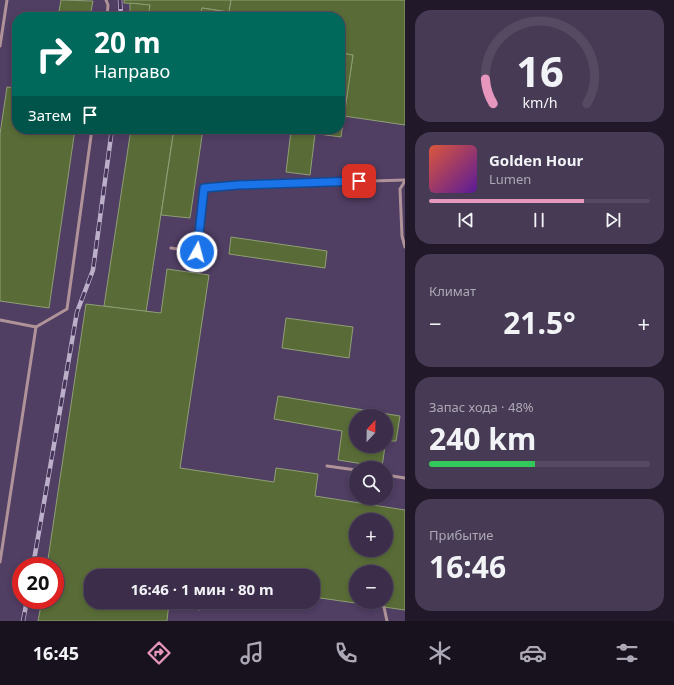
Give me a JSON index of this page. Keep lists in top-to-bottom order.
{
  "north": "top",
  "page": {
    "turn": ["20 m", "Направо"],
    "then": "Затем",
    "song": ["Golden Hour", "Lumen"],
    "tile": [
      "Климат",
      ["Запас хода · 48%", "240 km"],
      ["Прибытие", "16:46"]
    ],
    "heat": ["−", "21.5°", "+"],
    "map_buttons": ["+", "−"],
    "limit": "20",
    "trip": "16:46 · 1 мин · 80 m",
    "tabs": "16:45",
    "gauge": ["16", "km/h"]
  }
}
